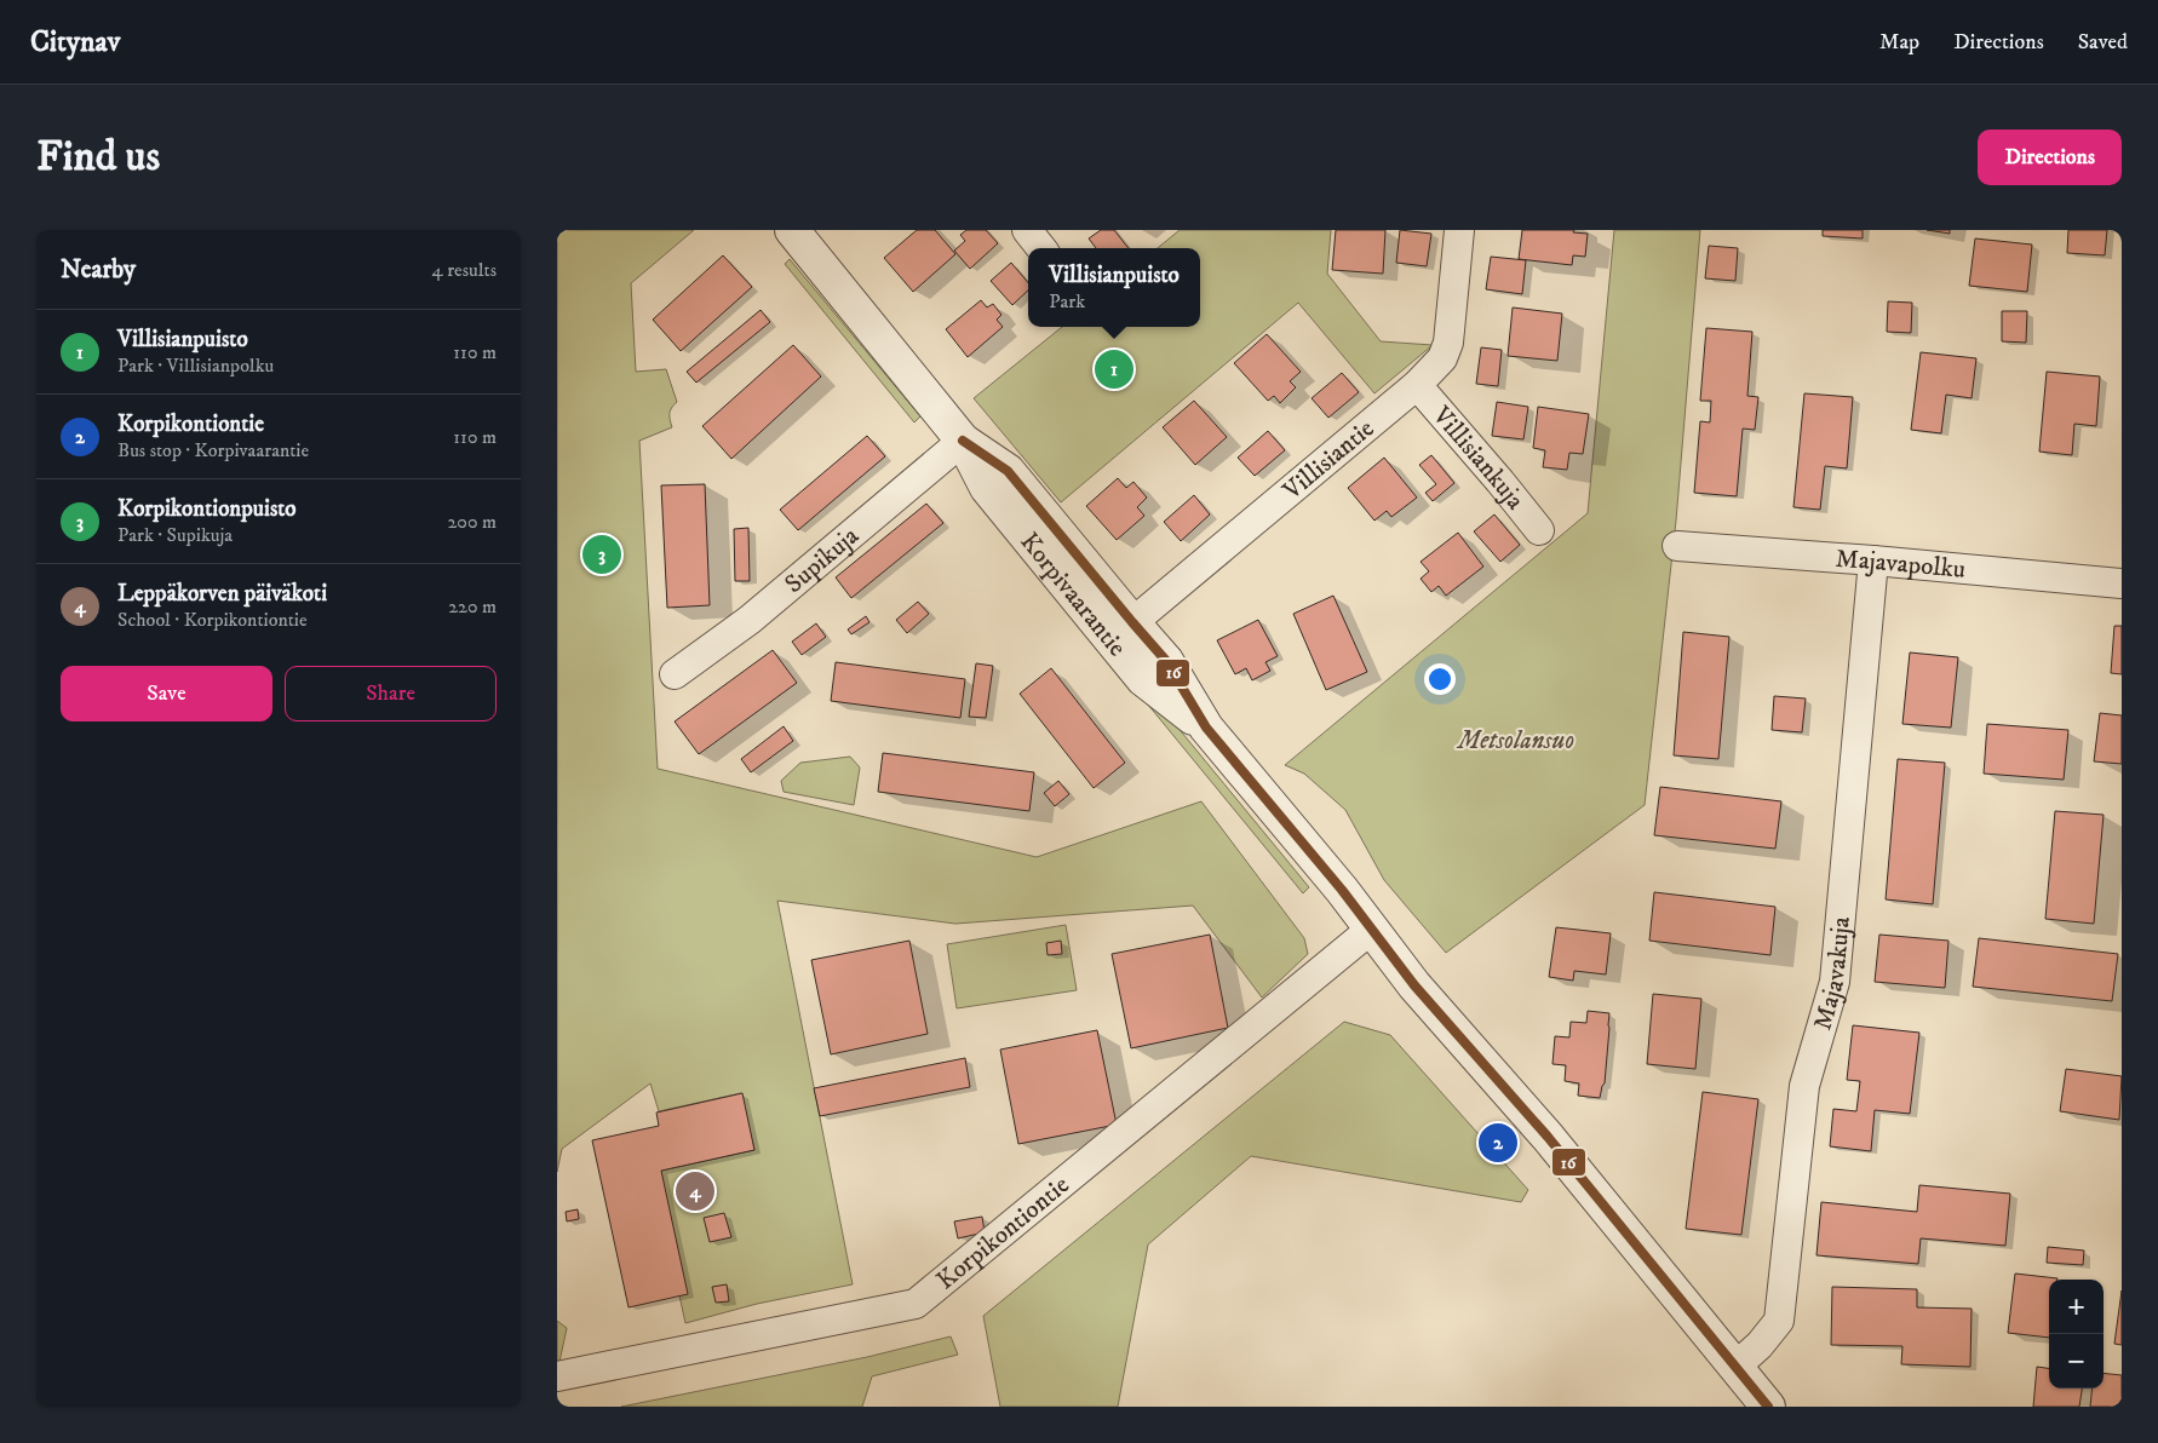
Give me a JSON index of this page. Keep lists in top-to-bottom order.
{
  "streets": {
    "street": [
      "Villisiankuja",
      "Villisiantie",
      "Supikuja",
      "Majavapolku",
      "Korpivaarantie",
      "Majavakuja",
      "Korpikontiontie"
    ]
  },
  "crossings": [
    ["Villisiankuja", "Villisiantie"],
    ["Villisiantie", "Korpivaarantie"],
    ["Supikuja", "Korpivaarantie"],
    ["Majavapolku", "Majavakuja"],
    ["Korpivaarantie", "Majavakuja"],
    ["Korpivaarantie", "Korpikontiontie"]
  ],
  "parks": ["Metsolansuo"],
  "lines": ["transit line 16"],
  "page": {
    "header": "Citynav",
    "nav": ["Map", "Directions", "Saved"],
    "buttons": [
      "Directions",
      ["Save", "Share"]
    ],
    "title": "Find us",
    "heading": ["Nearby", "4 results"],
    "popup": ["Villisianpuisto", "Park"],
    "list": [
      {
        "mark": "1",
        "name": "Villisianpuisto",
        "note": "Park · Villisianpolku",
        "value": "110 m"
      },
      {
        "mark": "2",
        "name": "Korpikontiontie",
        "note": "Bus stop · Korpivaarantie",
        "value": "110 m"
      },
      {
        "mark": "3",
        "name": "Korpikontionpuisto",
        "note": "Park · Supikuja",
        "value": "200 m"
      },
      {
        "mark": "4",
        "name": "Leppäkorven päiväkoti",
        "note": "School · Korpikontiontie",
        "value": "220 m"
      }
    ],
    "pins": [
      "1",
      "3",
      "2",
      "4"
    ],
    "map_buttons": ["+", "−"]
  }
}
